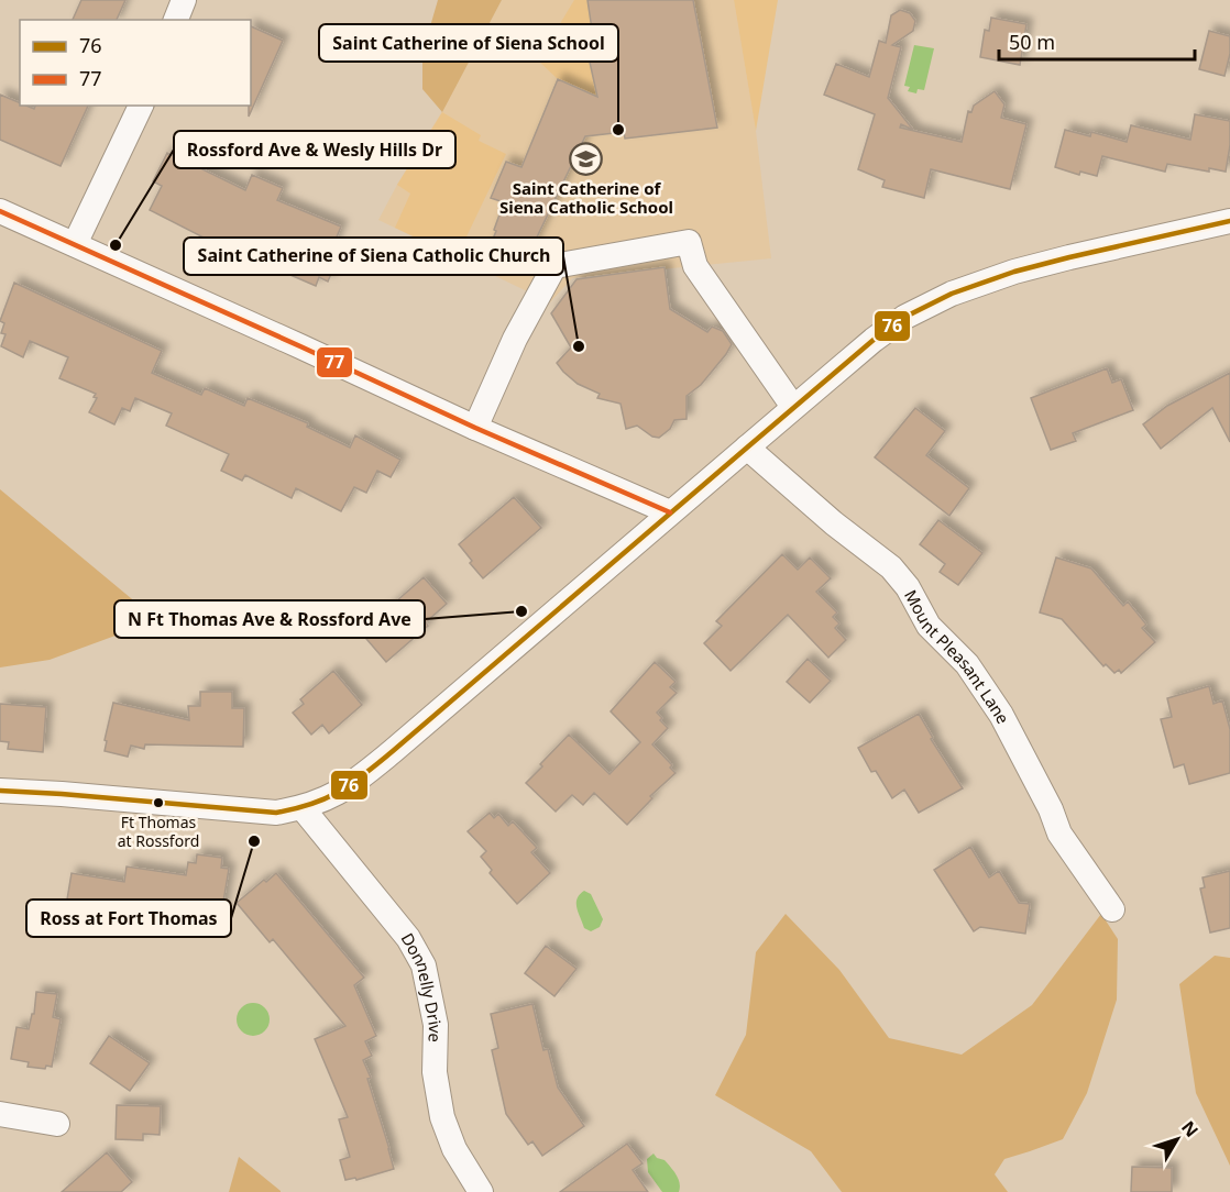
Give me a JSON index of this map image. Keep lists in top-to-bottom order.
{
  "streets": {
    "street": ["Mount Pleasant Lane", "Donnelly Drive"]
  },
  "places": {
    "other": [
      "Saint Catherine of Siena School",
      "Rossford Ave & Wesly Hills Dr",
      "Saint Catherine of Siena Catholic Church",
      "N Ft Thomas Ave & Rossford Ave",
      "Ft Thomas at Rossford",
      "Ross at Fort Thomas"
    ],
    "school or university": ["Saint Catherine of Siena Catholic School"]
  },
  "lines": ["transit line 77", "transit line 76"],
  "legend": ["76", "77"],
  "scale_bar": "50 m",
  "north": "top right"
}
